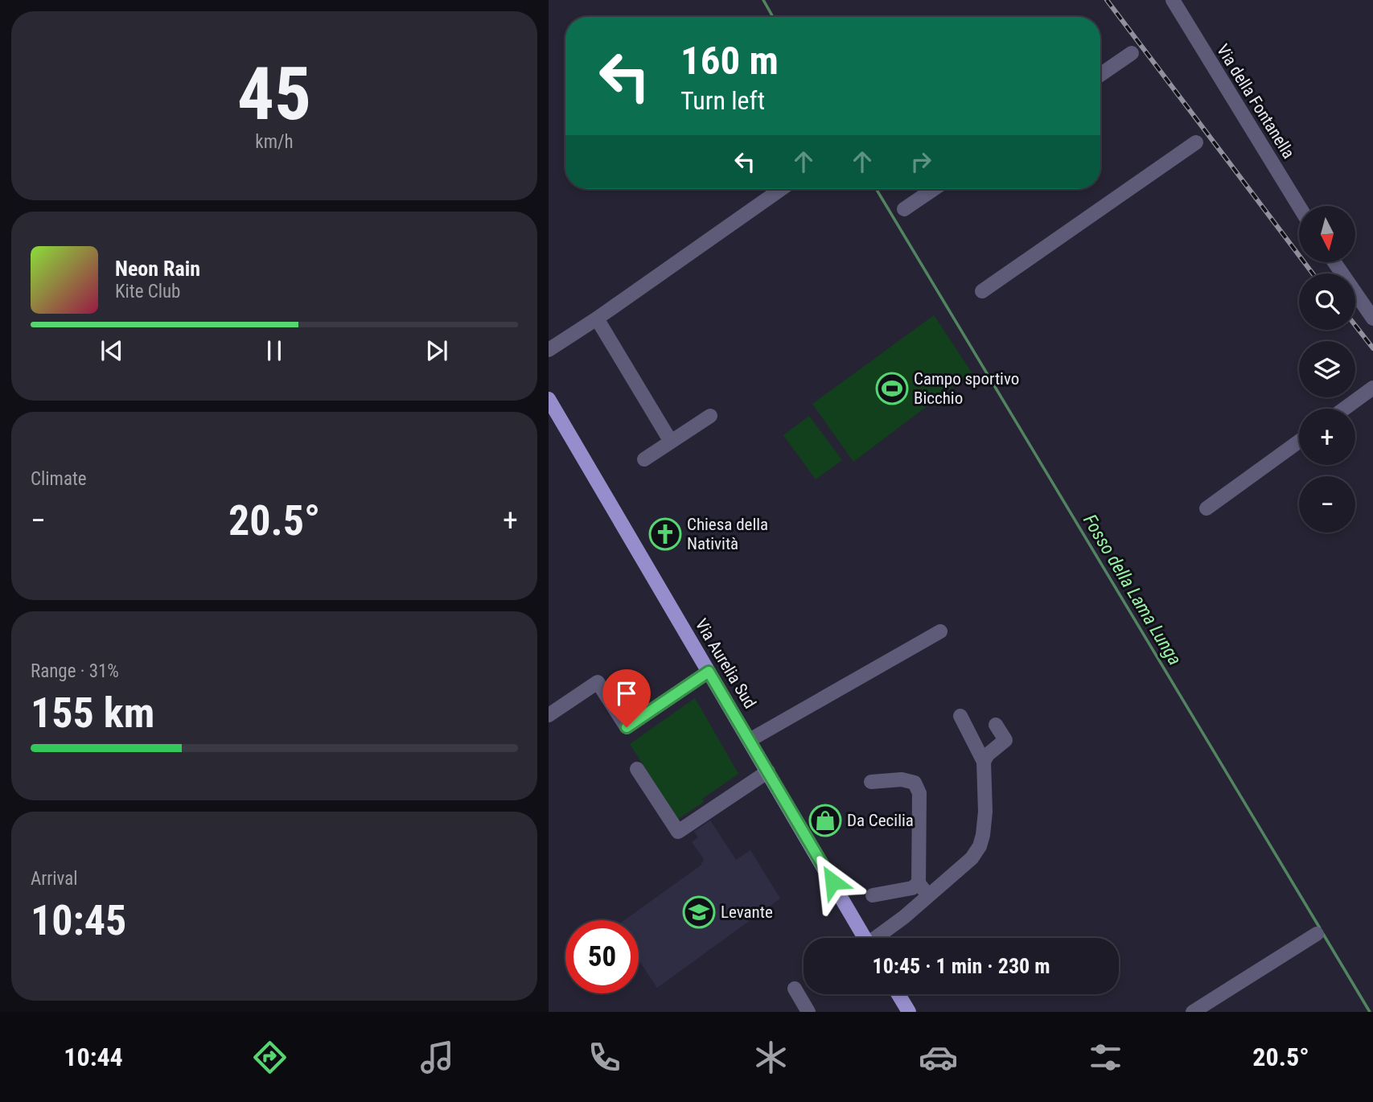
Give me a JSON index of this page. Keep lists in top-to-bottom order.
{
  "streets": {
    "main road": ["Via Aurelia Sud"],
    "street": ["Via della Fontanella"]
  },
  "water": ["Fosso della Lama Lunga"],
  "places": {
    "sports": ["Campo sportivo Bicchio"],
    "church": ["Chiesa della Natività"],
    "shop": ["Da Cecilia"],
    "school or university": ["Levante"]
  },
  "north": "bottom",
  "page": {
    "tile": [
      ["45", "km/h"],
      "Climate",
      ["Range · 31%", "155 km"],
      ["Arrival", "10:45"]
    ],
    "turn": ["160 m", "Turn left"],
    "map_buttons": ["+", "−"],
    "song": ["Neon Rain", "Kite Club"],
    "heat": ["−", "20.5°", "+"],
    "limit": "50",
    "trip": "10:45 · 1 min · 230 m",
    "tabs": ["10:44", "20.5°"]
  }
}
